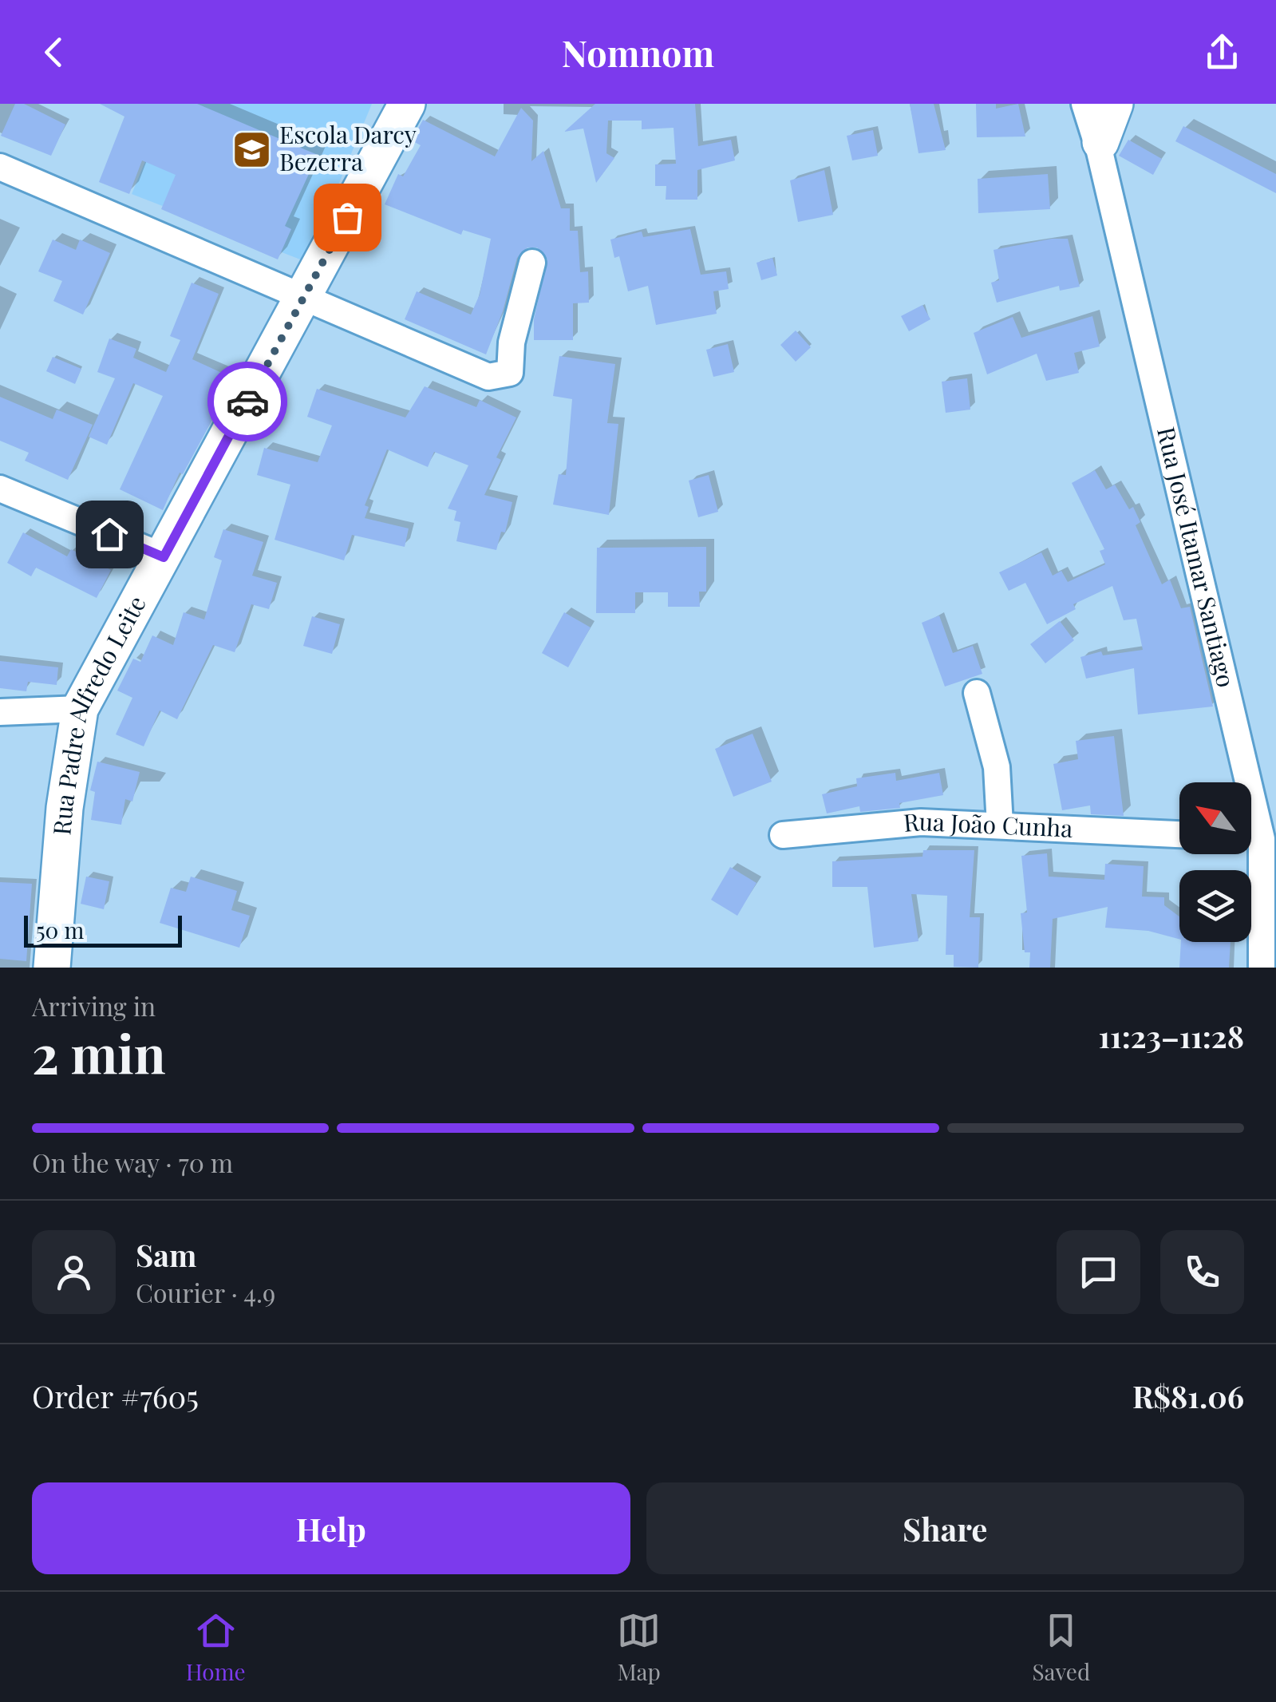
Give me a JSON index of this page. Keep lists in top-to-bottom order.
{
  "streets": {
    "street": ["Rua José Itamar Santiago", "Rua Padre Alfredo Leite", "Rua João Cunha"]
  },
  "places": {
    "school or university": ["Escola Darcy Bezerra"]
  },
  "scale_bar": "50 m",
  "north": "top left",
  "page": {
    "header": "Nomnom",
    "scale": "50 m",
    "heading": ["2 min", "Arriving in", "11:23–11:28"],
    "panel": [
      "Sam",
      "Courier · 4.9",
      "Order #7605",
      "R$81.06"
    ],
    "bar": "On the way · 70 m",
    "buttons": ["Help", "Share"],
    "tabs": ["Home", "Map", "Saved"]
  }
}
